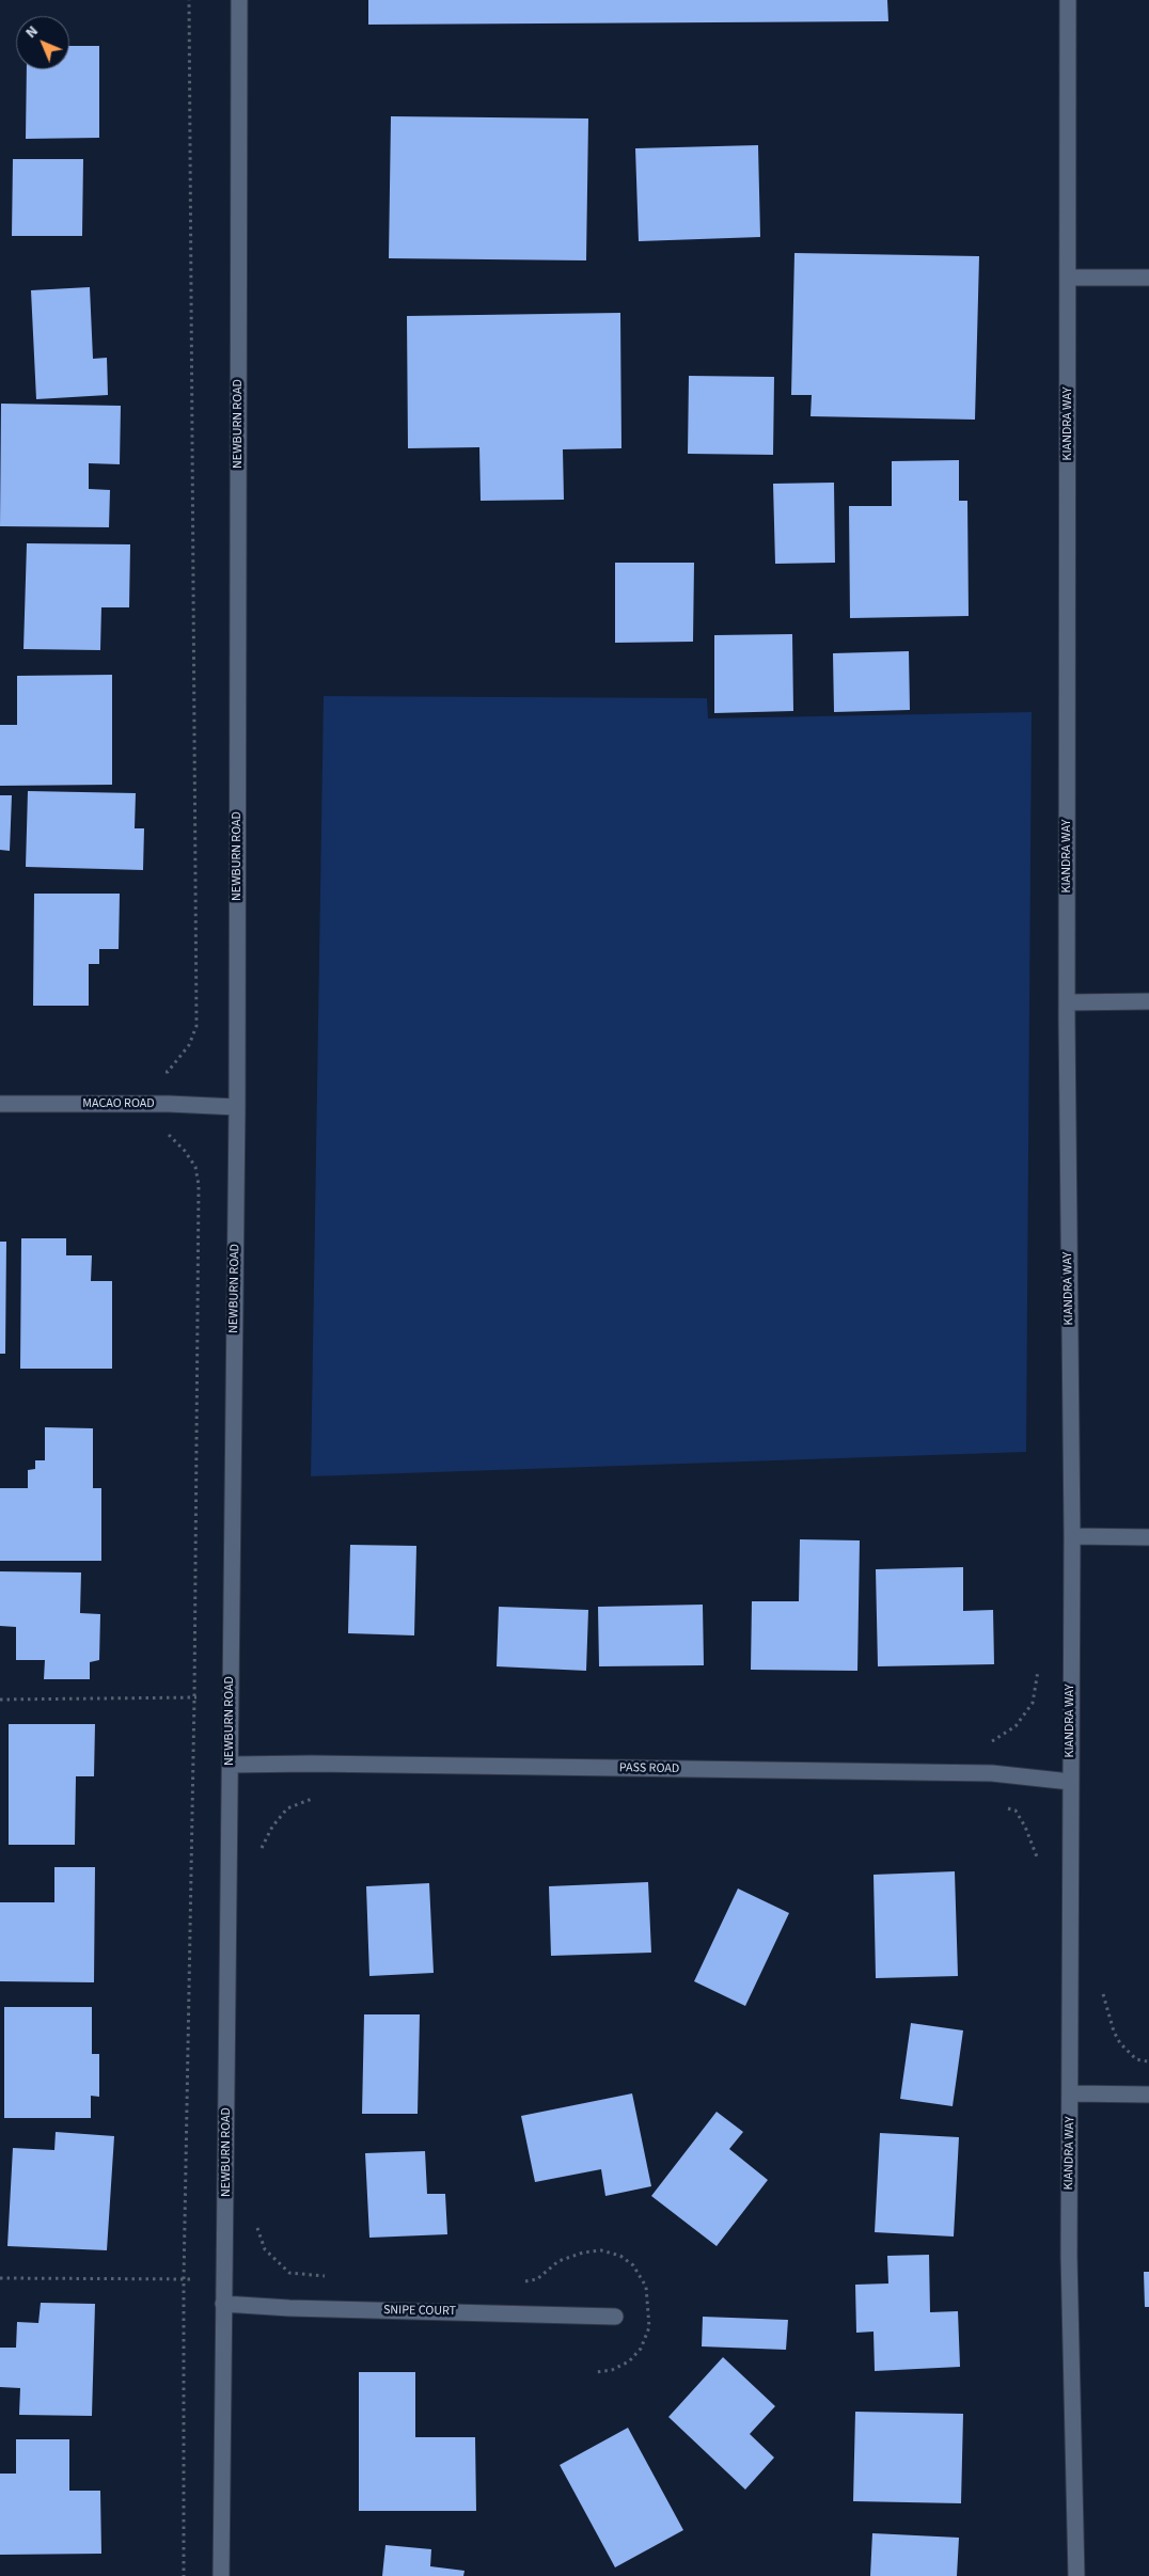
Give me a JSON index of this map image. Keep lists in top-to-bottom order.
{
  "streets": {
    "street": [
      "NEWBURN ROAD",
      "KIANDRA WAY",
      "MACAO ROAD",
      "PASS ROAD",
      "SNIPE COURT"
    ]
  },
  "crossings": [
    ["NEWBURN ROAD", "MACAO ROAD"],
    ["NEWBURN ROAD", "PASS ROAD"],
    ["NEWBURN ROAD", "SNIPE COURT"],
    ["KIANDRA WAY", "PASS ROAD"]
  ],
  "north": "top left"
}
